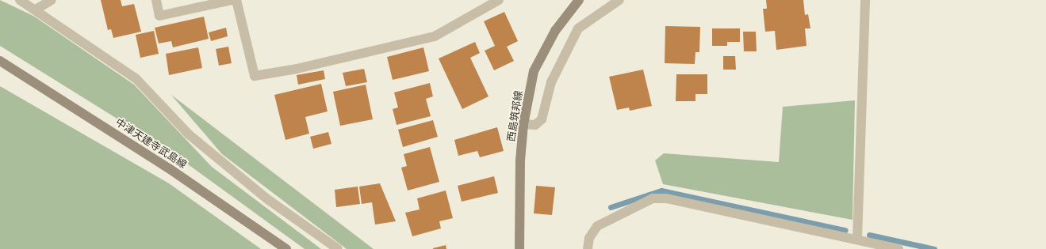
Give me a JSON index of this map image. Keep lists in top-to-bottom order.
{
  "streets": {
    "main road": ["西島筑邦線", "中津天建寺武島線"]
  }
}
